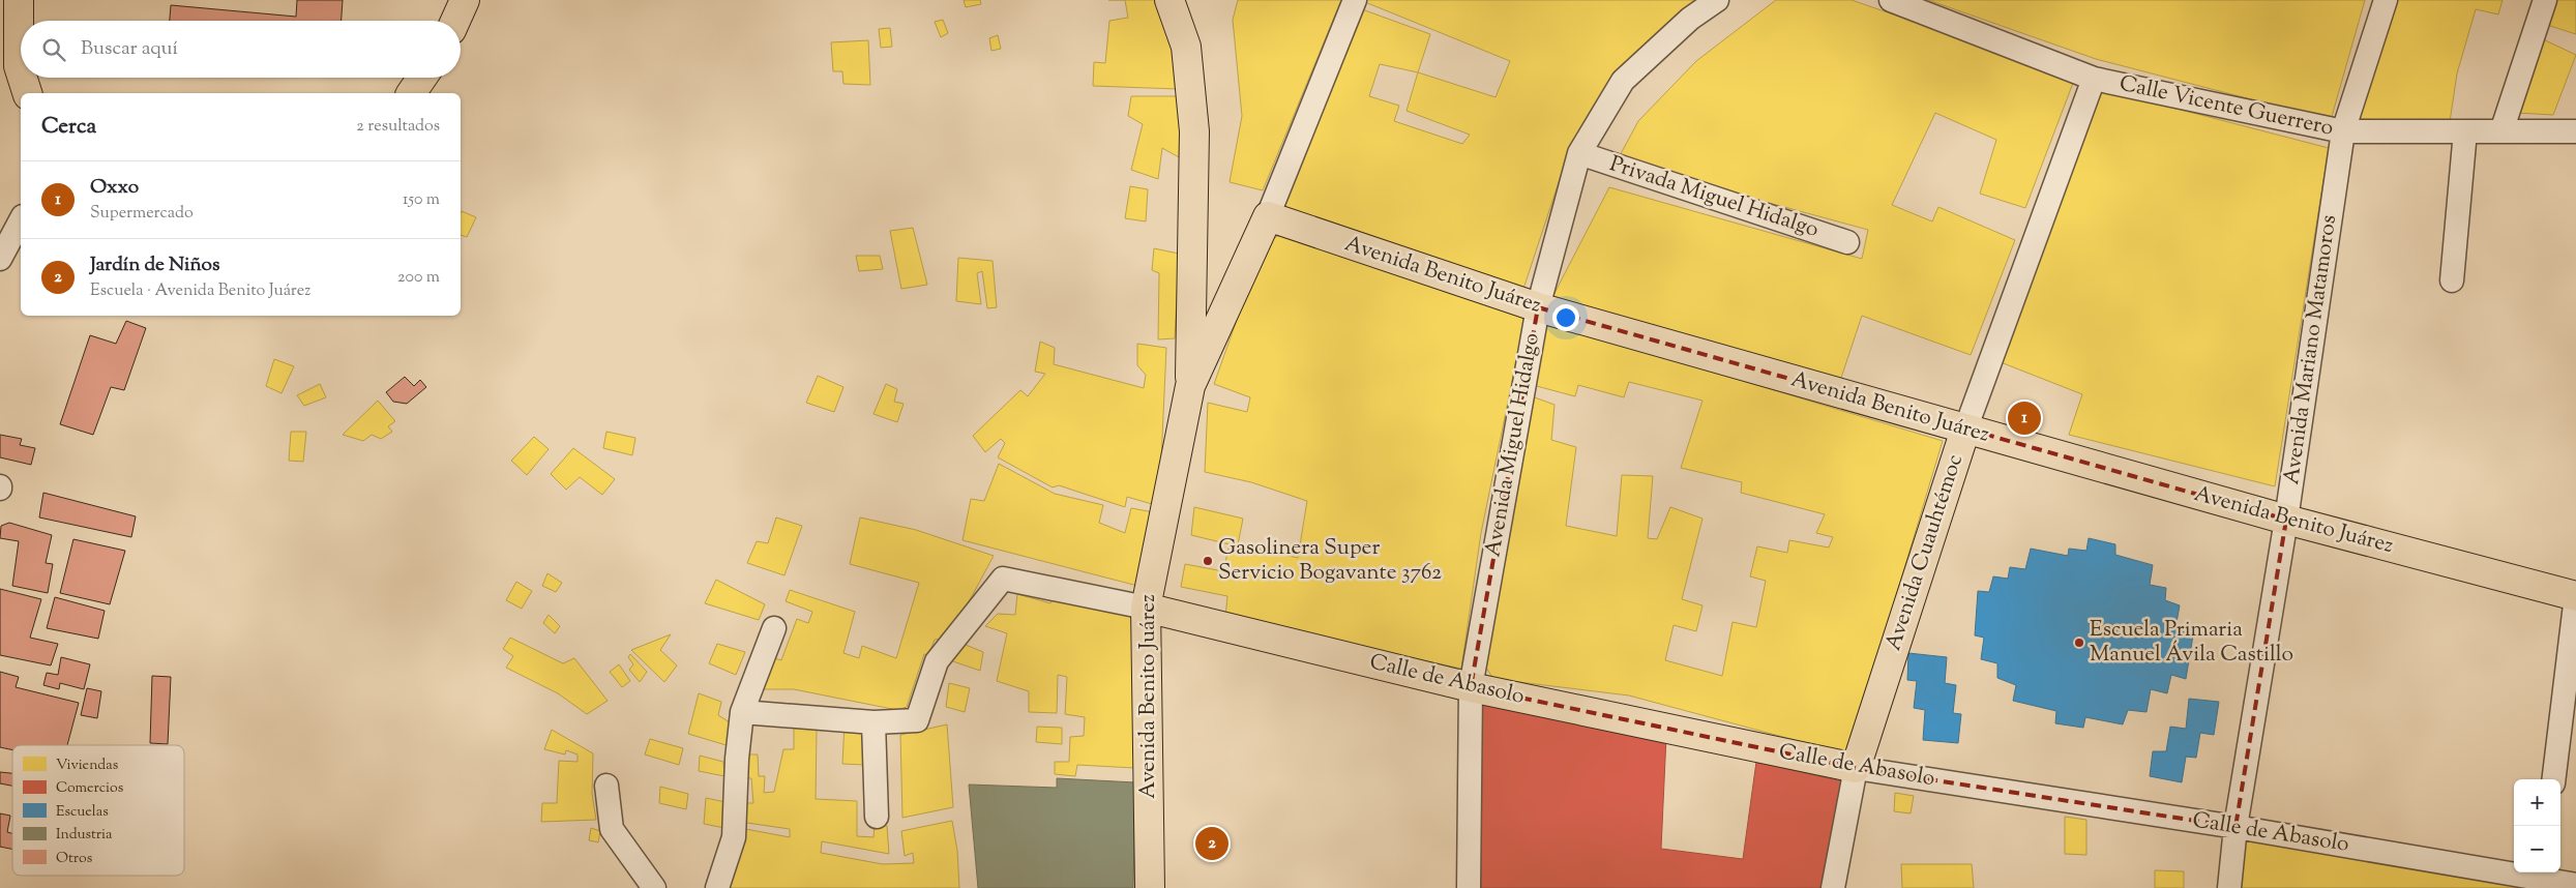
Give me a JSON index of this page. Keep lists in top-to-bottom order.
{
  "streets": {
    "main road": ["Avenida Benito Juárez", "Avenida Cuauhtémoc", "Calle de Abasolo"],
    "street": [
      "Calle Vicente Guerrero",
      "Privada Miguel Hidalgo",
      "Avenida Mariano Matamoros",
      "Avenida Miguel Hidalgo"
    ]
  },
  "crossings": [
    ["Calle Vicente Guerrero", "Avenida Mariano Matamoros"],
    ["Calle Vicente Guerrero", "Avenida Cuauhtémoc"],
    ["Privada Miguel Hidalgo", "Avenida Miguel Hidalgo"],
    ["Avenida Benito Juárez", "Avenida Mariano Matamoros"],
    ["Avenida Benito Juárez", "Avenida Miguel Hidalgo"],
    ["Avenida Benito Juárez", "Avenida Cuauhtémoc"],
    ["Avenida Benito Juárez", "Calle de Abasolo"],
    ["Avenida Mariano Matamoros", "Calle de Abasolo"],
    ["Avenida Miguel Hidalgo", "Calle de Abasolo"],
    ["Avenida Cuauhtémoc", "Calle de Abasolo"]
  ],
  "places": ["Gasolinera Super Servicio Bogavante 3762", "Escuela Primaria Manuel Ávila Castillo"],
  "legend": [
    "Viviendas",
    "Comercios",
    "Escuelas",
    "Industria",
    "Otros"
  ],
  "page": {
    "search": "Buscar aquí",
    "heading": ["Cerca", "2 resultados"],
    "list": [
      {
        "mark": "1",
        "name": "Oxxo",
        "note": "Supermercado",
        "value": "150 m"
      },
      {
        "mark": "2",
        "name": "Jardín de Niños",
        "note": "Escuela · Avenida Benito Juárez",
        "value": "200 m"
      }
    ],
    "pins": ["1", "2"],
    "map_buttons": ["+", "−"]
  }
}
